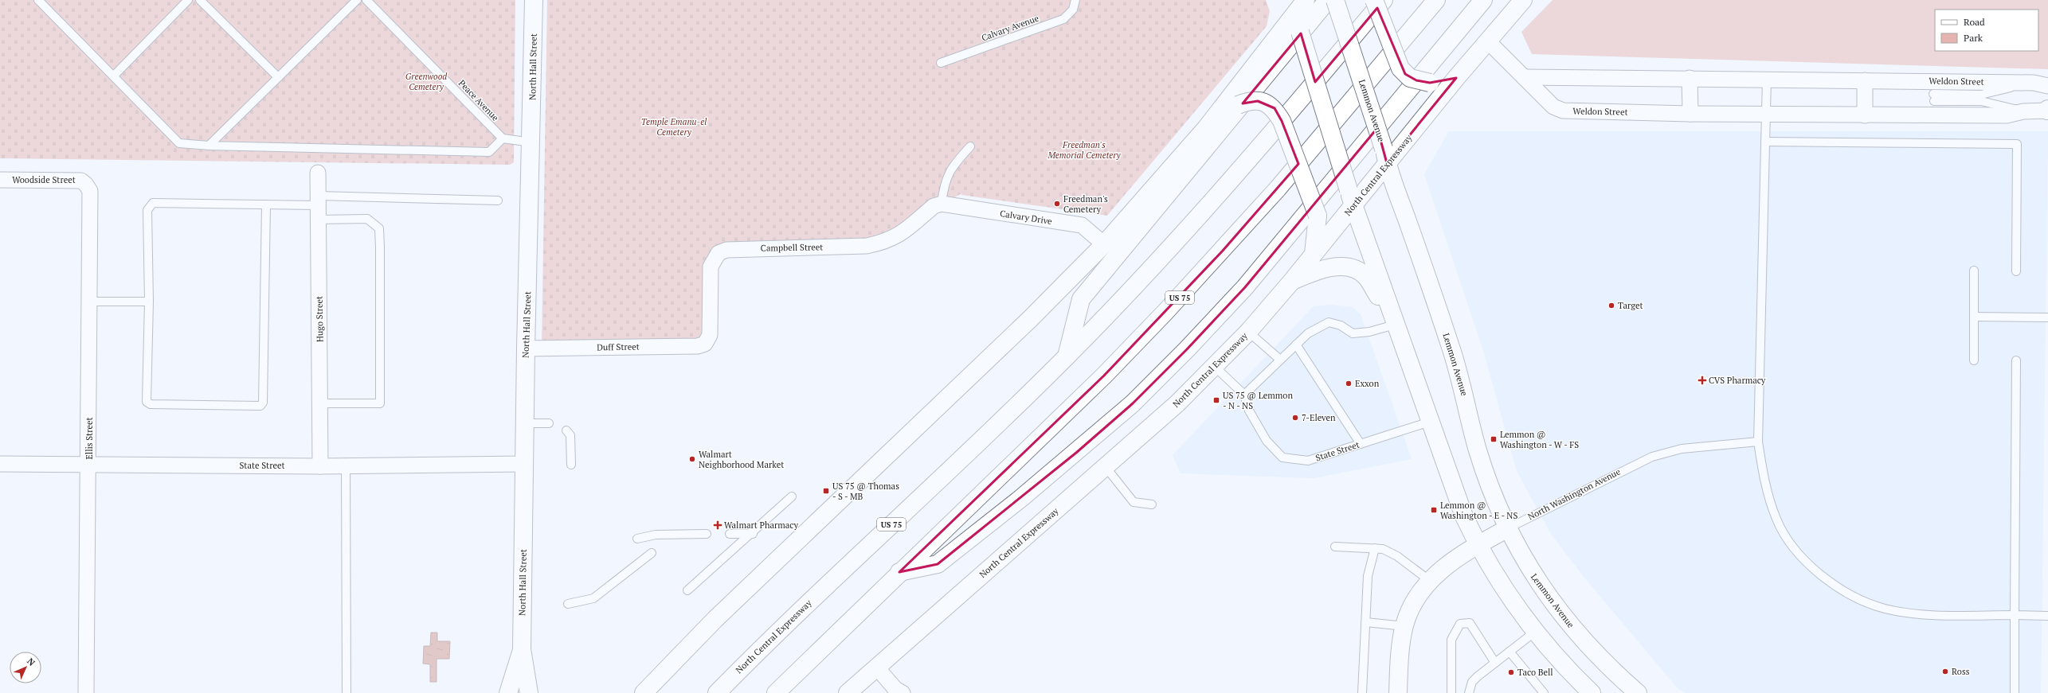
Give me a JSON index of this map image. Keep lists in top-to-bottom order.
{
  "streets": {
    "main road": [
      "North Hall Street",
      "Lemmon Avenue",
      "North Central Expressway",
      "US 75",
      "North Washington Avenue"
    ],
    "street": [
      "Weldon Street",
      "Woodside Street",
      "Calvary Drive",
      "Campbell Street",
      "Hugo Street",
      "Duff Street",
      "Ellis Street",
      "State Street"
    ],
    "lane": ["Calvary Avenue", "Peace Avenue"]
  },
  "crossings": [
    ["North Hall Street", "Duff Street"],
    ["North Hall Street", "State Street"],
    ["Weldon Street", "North Central Expressway"],
    ["Lemmon Avenue", "North Central Expressway"],
    ["Lemmon Avenue", "North Washington Avenue"],
    ["North Central Expressway", "State Street"],
    ["Woodside Street", "Ellis Street"],
    ["Calvary Drive", "Campbell Street"],
    ["Campbell Street", "Duff Street"],
    ["Hugo Street", "State Street"],
    ["Ellis Street", "State Street"]
  ],
  "parks": ["Greenwood Cemetery", "Temple Emanu-el Cemetery", "Freedman's Memorial Cemetery"],
  "places": {
    "other": [
      "Freedman's Cemetery",
      "Target",
      "Exxon",
      "7-Eleven",
      "Walmart Neighborhood Market",
      "Ross",
      "Taco Bell"
    ],
    "health": ["CVS Pharmacy", "Walmart Pharmacy"],
    "transit": [
      "US 75 @ Lemmon - N - NS",
      "Lemmon @ Washington - W - FS",
      "US 75 @ Thomas - S - MB",
      "Lemmon @ Washington - E - NS"
    ]
  },
  "legend": ["Road", "Park"],
  "north": "top right"
}
